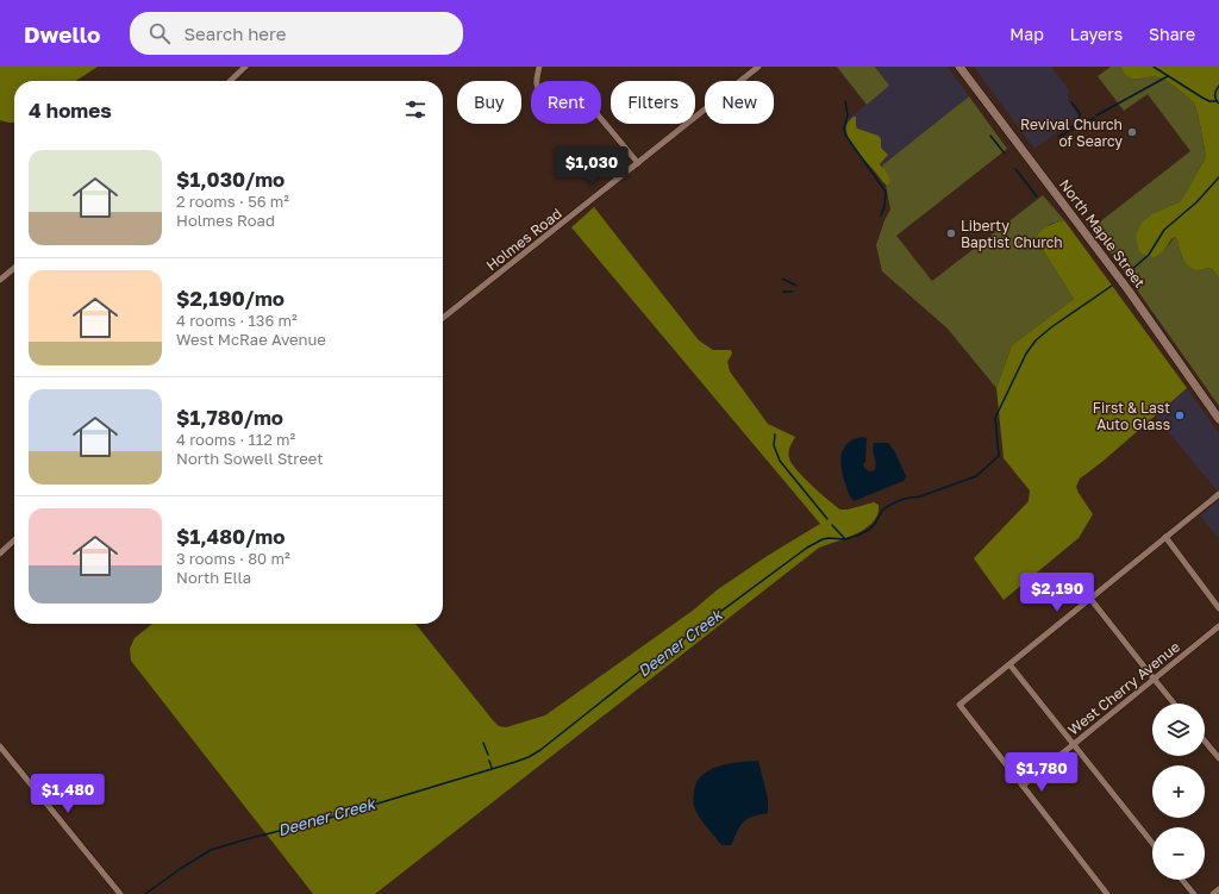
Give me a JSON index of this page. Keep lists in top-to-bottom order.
{
  "streets": {
    "main road": ["North Maple Street"],
    "street": ["Holmes Road", "West Cherry Avenue"]
  },
  "water": ["Deener Creek"],
  "places": ["Revival Church of Searcy", "Liberty Baptist Church", "First & Last Auto Glass"],
  "page": {
    "header": "Dwello",
    "search": "Search here",
    "nav": ["Map", "Layers", "Share"],
    "chip": [
      "Buy",
      "Rent",
      "Filters",
      "New"
    ],
    "heading": "4 homes",
    "list": [
      {
        "name": "$1,030/mo",
        "note": "2 rooms · 56 m² · Holmes Road"
      },
      {
        "name": "$2,190/mo",
        "note": "4 rooms · 136 m² · West McRae Avenue"
      },
      {
        "name": "$1,780/mo",
        "note": "4 rooms · 112 m² · North Sowell Street"
      },
      {
        "name": "$1,480/mo",
        "note": "3 rooms · 80 m² · North Ella"
      }
    ],
    "price": [
      "$1,030",
      "$2,190",
      "$1,780",
      "$1,480"
    ],
    "map_buttons": ["+", "−"]
  }
}
